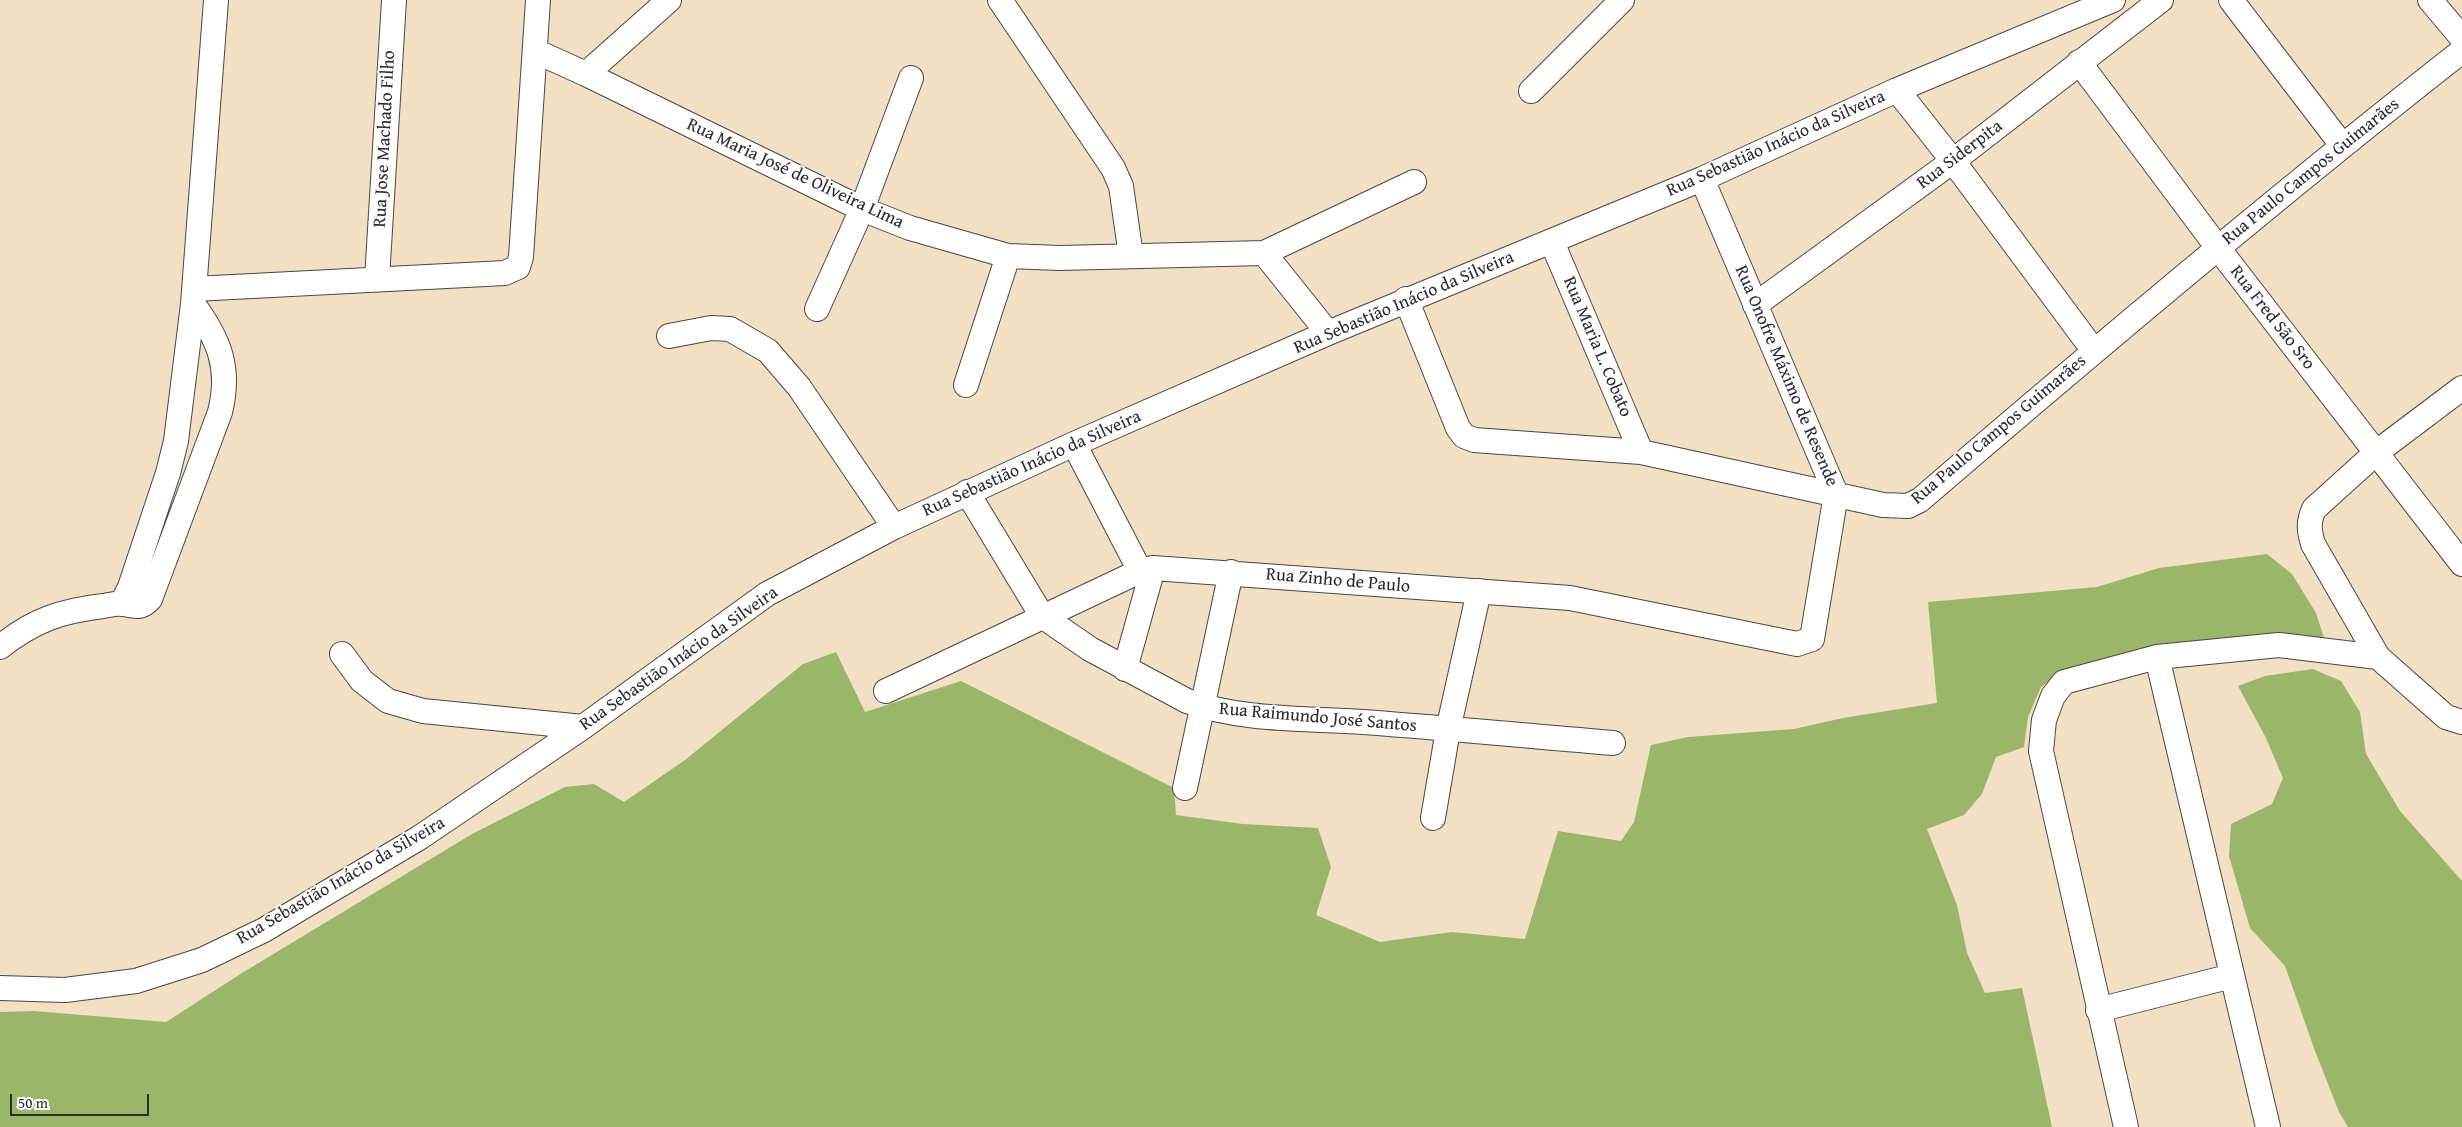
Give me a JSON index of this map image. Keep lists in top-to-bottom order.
{
  "streets": {
    "street": [
      "Rua Jose Machado Filho",
      "Rua Sebastião Inácio da Silveira",
      "Rua Siderpita",
      "Rua Paulo Campos Guimarães",
      "Rua Maria José de Oliveira Lima",
      "Rua Fred São Sro",
      "Rua Maria L. Cobato",
      "Rua Onofre Máximo de Resende",
      "Rua Zinho de Paulo",
      "Rua Raimundo José Santos"
    ]
  },
  "crossings": [
    ["Rua Sebastião Inácio da Silveira", "Rua Paulo Campos Guimarães"],
    ["Rua Sebastião Inácio da Silveira", "Rua Maria L. Cobato"],
    ["Rua Sebastião Inácio da Silveira", "Rua Onofre Máximo de Resende"],
    ["Rua Sebastião Inácio da Silveira", "Rua Raimundo José Santos"],
    ["Rua Siderpita", "Rua Fred São Sro"],
    ["Rua Siderpita", "Rua Onofre Máximo de Resende"],
    ["Rua Paulo Campos Guimarães", "Rua Fred São Sro"],
    ["Rua Paulo Campos Guimarães", "Rua Maria L. Cobato"],
    ["Rua Paulo Campos Guimarães", "Rua Onofre Máximo de Resende"],
    ["Rua Onofre Máximo de Resende", "Rua Zinho de Paulo"],
    ["Rua Zinho de Paulo", "Rua Raimundo José Santos"]
  ],
  "scale_bar": "50 m"
}
